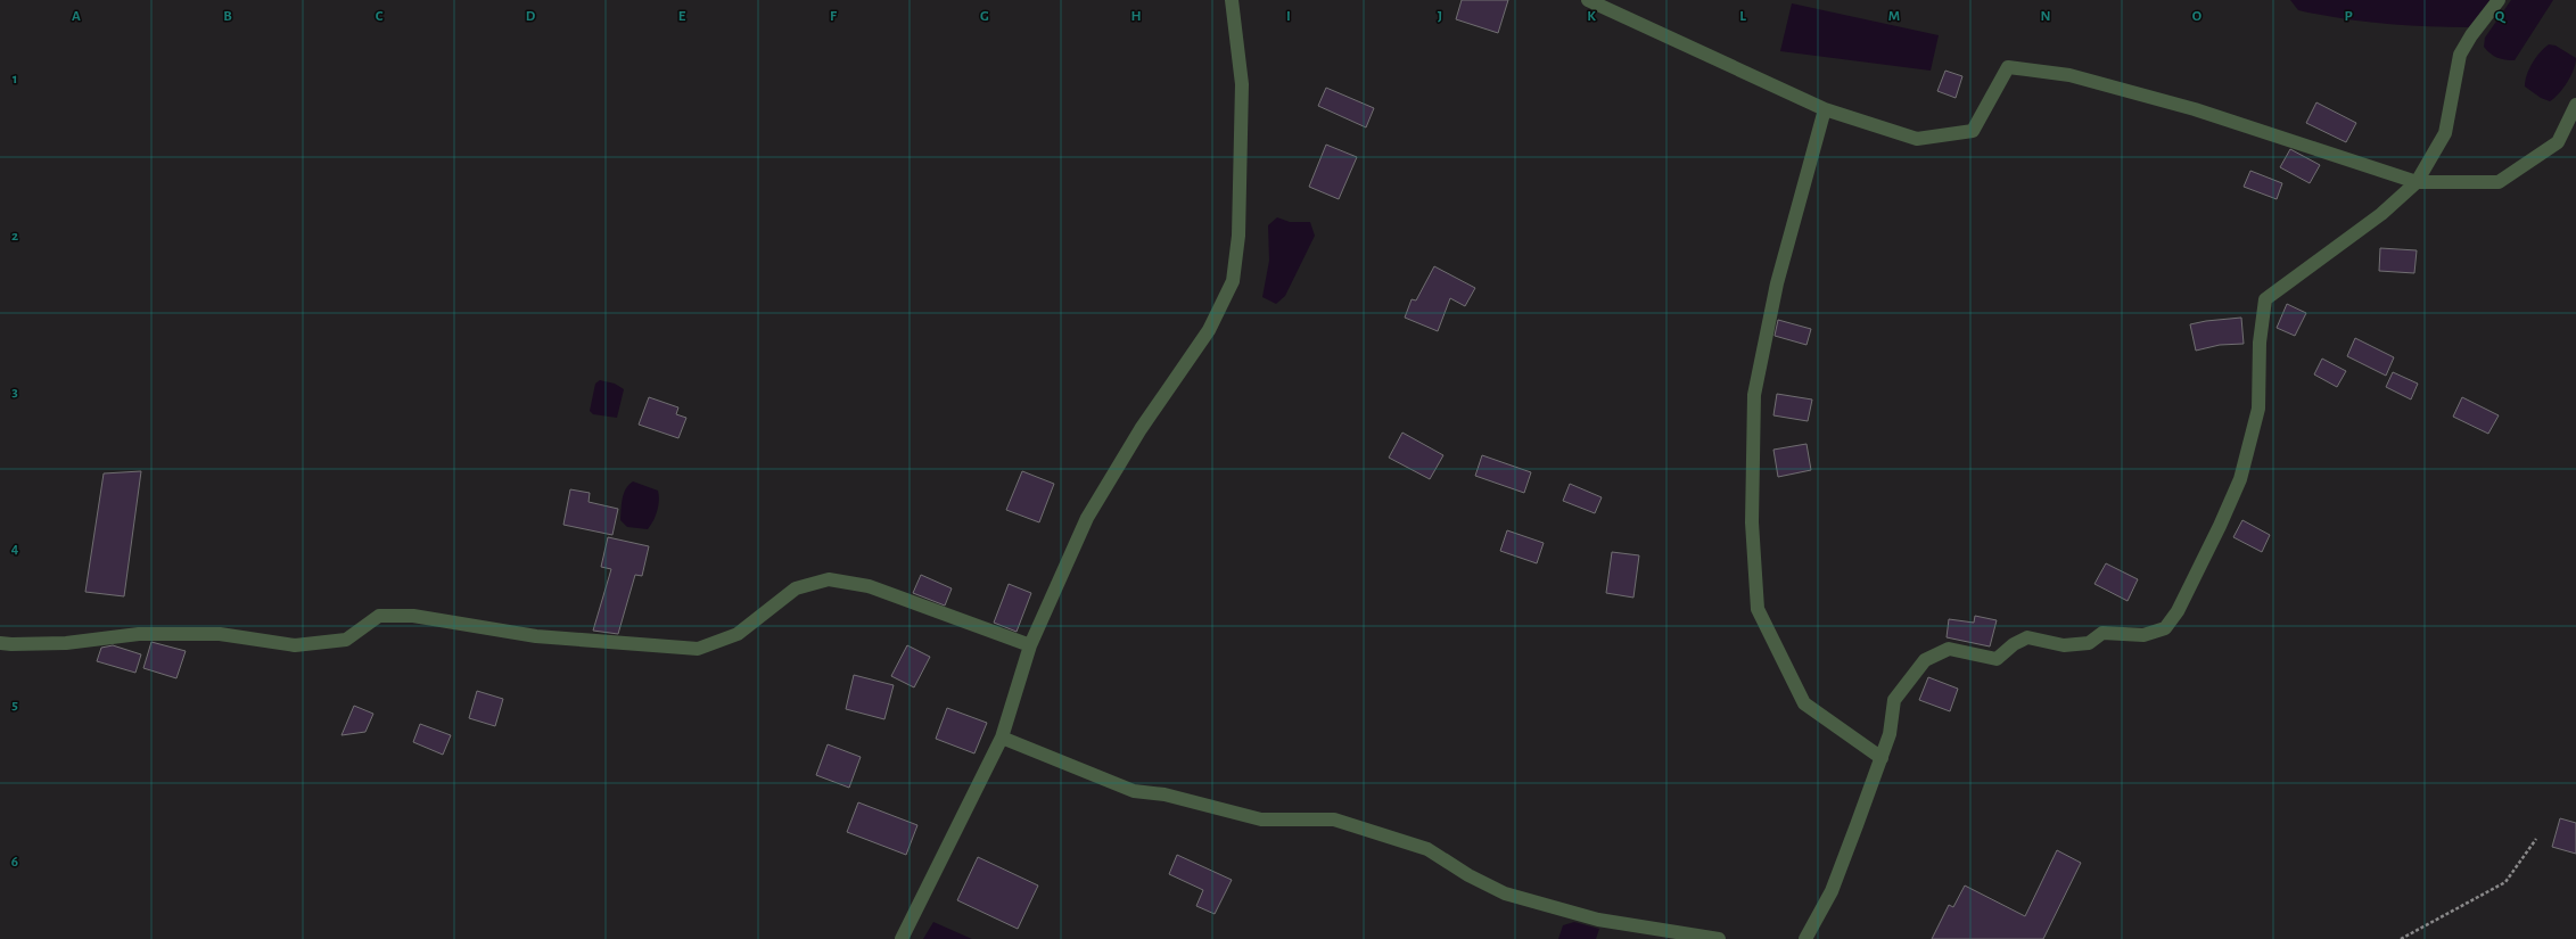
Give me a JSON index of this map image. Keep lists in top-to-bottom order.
{
  "grid": {
    "columns": [
      "A",
      "B",
      "C",
      "D",
      "E",
      "F",
      "G",
      "H",
      "I",
      "J",
      "K",
      "L",
      "M",
      "N",
      "O",
      "P",
      "Q"
    ],
    "rows": [
      "1",
      "2",
      "3",
      "4",
      "5",
      "6"
    ]
  }
}
